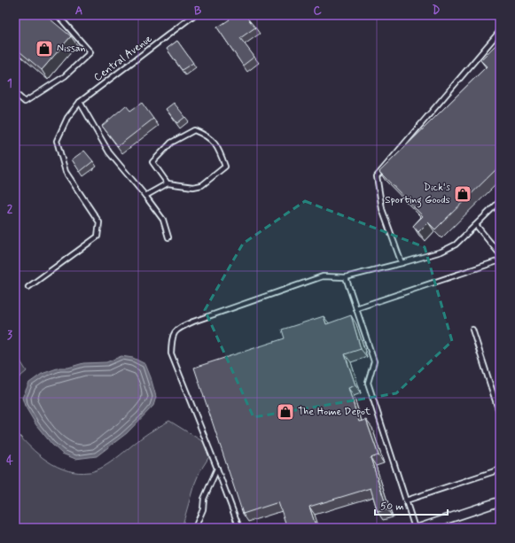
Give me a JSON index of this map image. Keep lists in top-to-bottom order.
{
  "streets": {
    "lane": ["Central Avenue"]
  },
  "places": {
    "shop": ["Nissan", "Dick's Sporting Goods", "The Home Depot"]
  },
  "scale_bar": "50 m",
  "grid": {
    "columns": [
      "A",
      "B",
      "C",
      "D"
    ],
    "rows": [
      "1",
      "2",
      "3",
      "4"
    ]
  }
}
